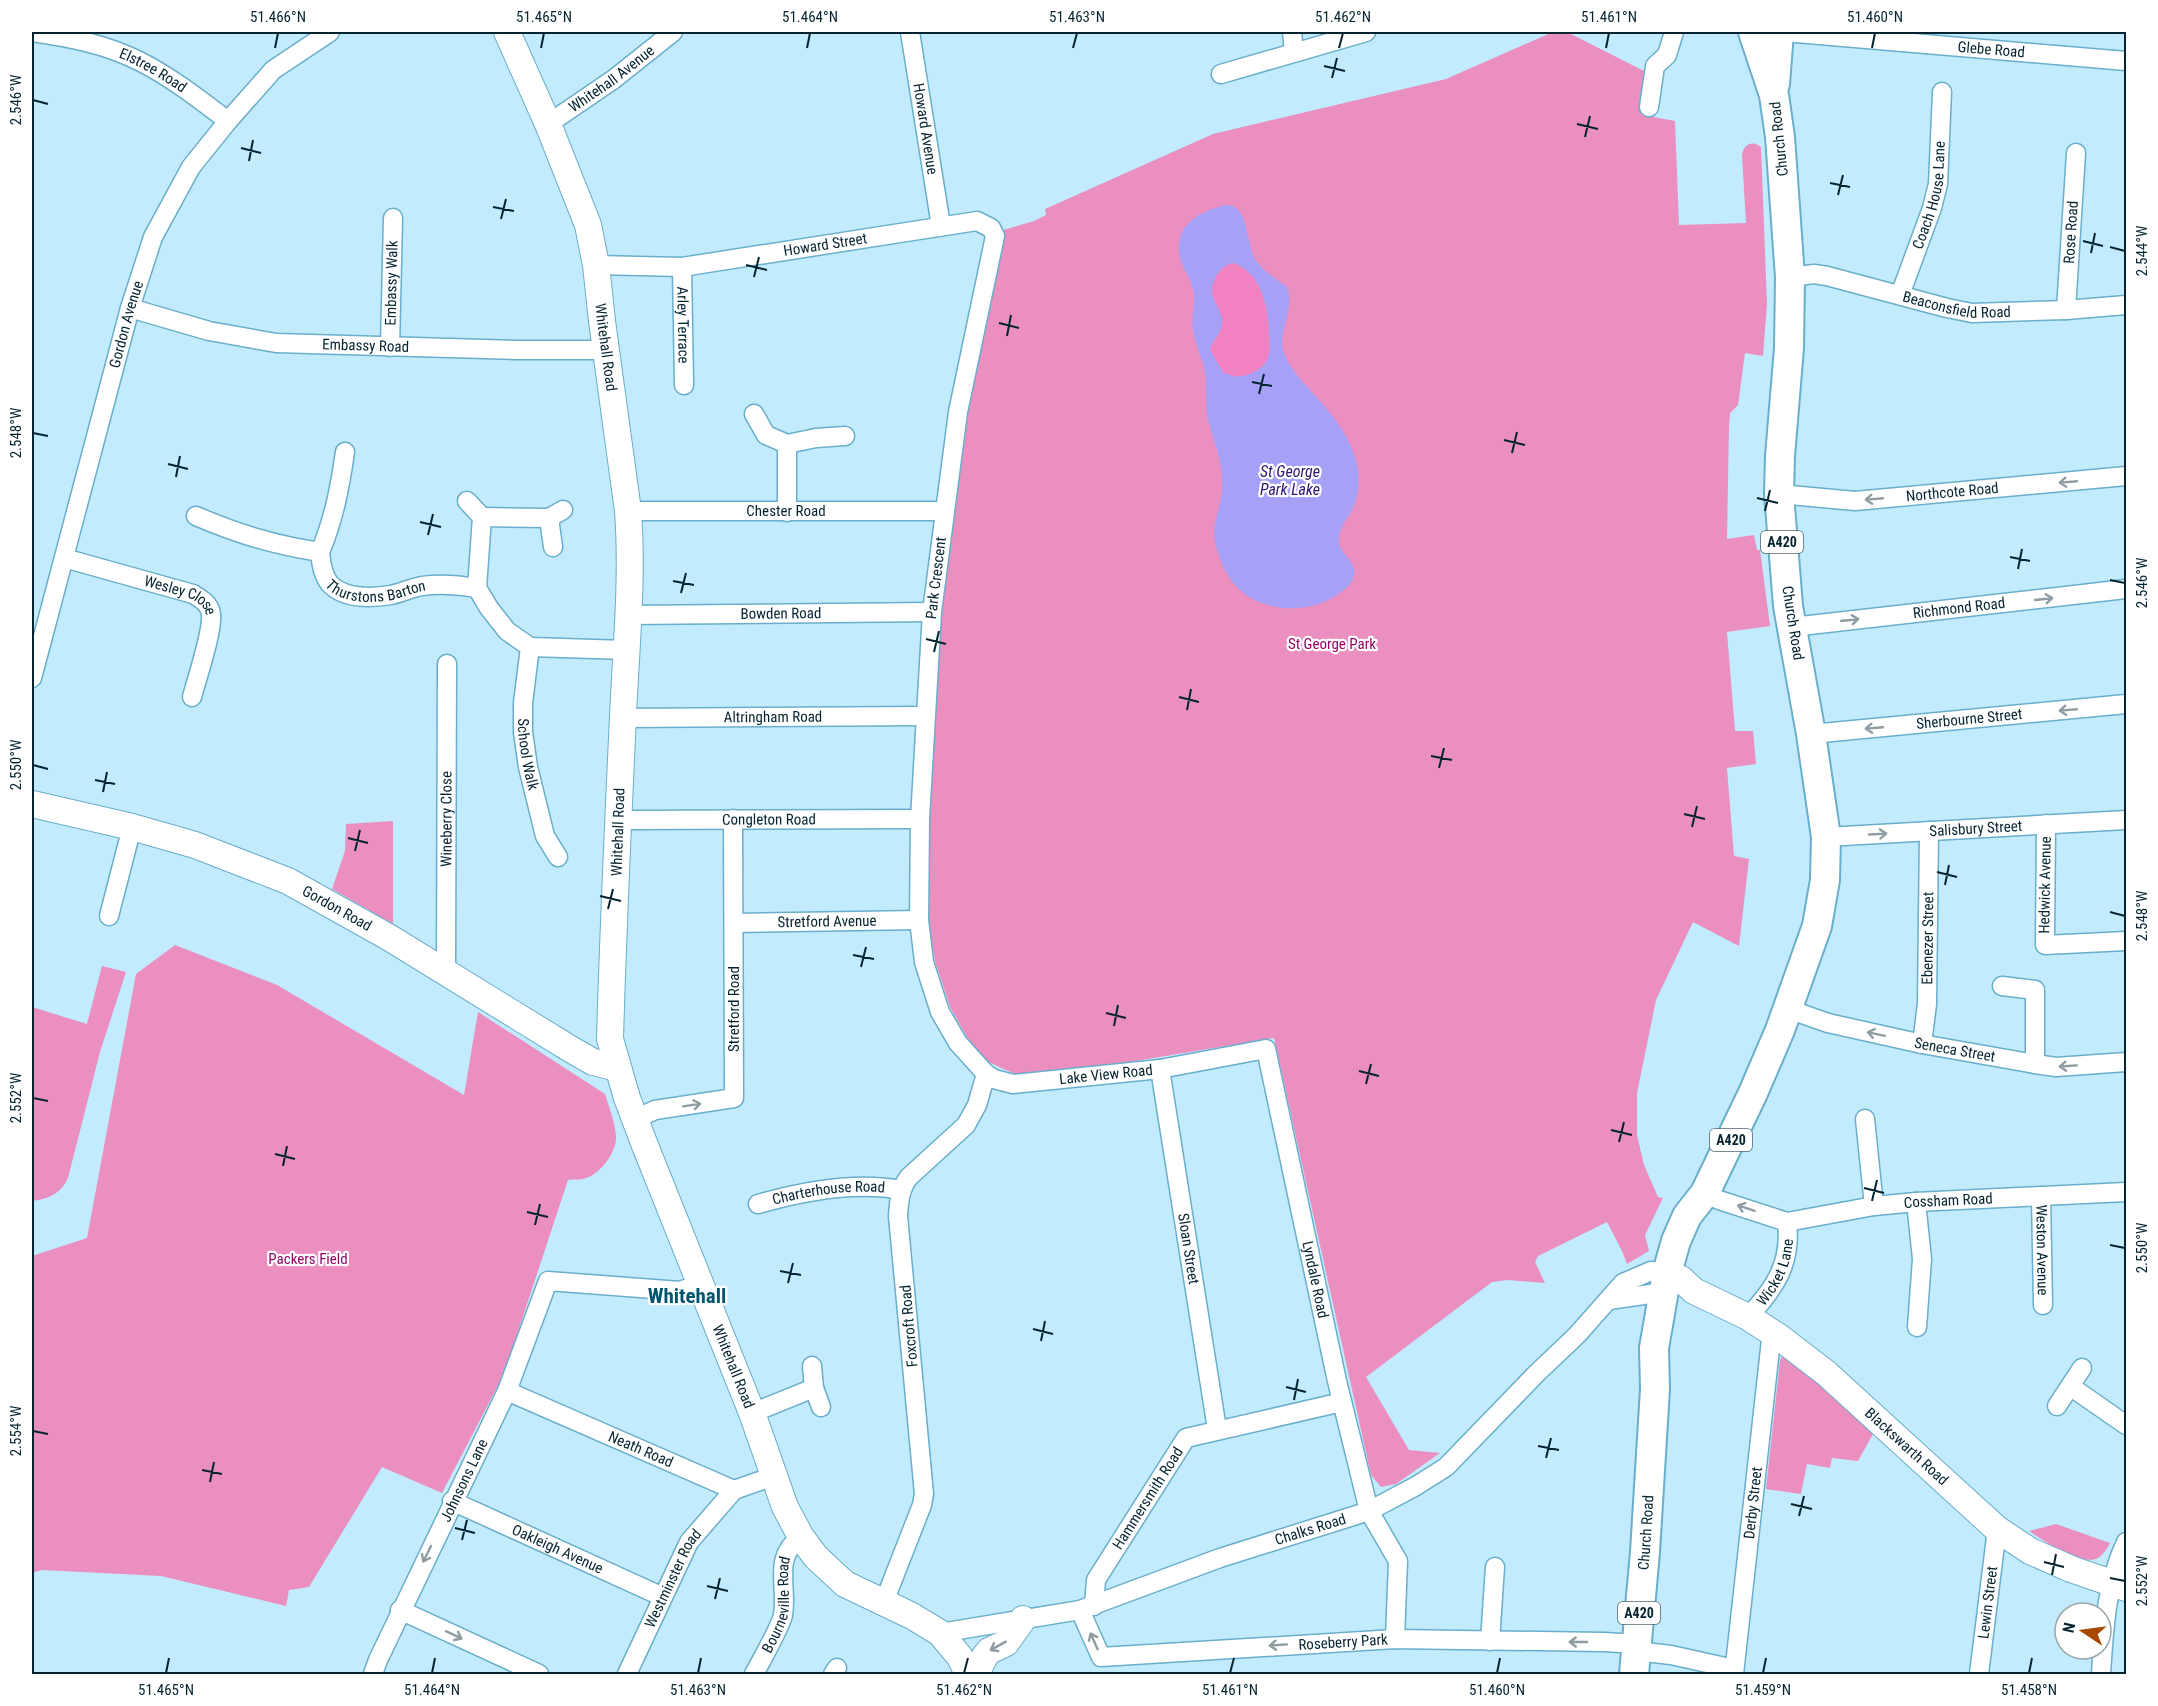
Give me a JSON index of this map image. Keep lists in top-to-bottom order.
{
  "streets": {
    "main road": [
      "Church Road",
      "Whitehall Road",
      "A420",
      "Gordon Road",
      "Blackswarth Road"
    ],
    "street": [
      "Glebe Road",
      "Elstree Road",
      "Whitehall Avenue",
      "Howard Avenue",
      "Coach House Lane",
      "Rose Road",
      "Howard Street",
      "Embassy Walk",
      "Beaconsfield Road",
      "Gordon Avenue",
      "Arley Terrace",
      "Embassy Road",
      "Northcote Road",
      "Chester Road",
      "Park Crescent",
      "Thurstons Barton",
      "Wesley Close",
      "Richmond Road",
      "Bowden Road",
      "Altringham Road",
      "Sherbourne Street",
      "School Walk",
      "Wineberry Close",
      "Congleton Road",
      "Salisbury Street",
      "Hedwick Avenue",
      "Stretford Avenue",
      "Ebenezer Street",
      "Stretford Road",
      "Seneca Street",
      "Lake View Road",
      "Charterhouse Road",
      "Cossham Road",
      "Sloan Street",
      "Weston Avenue",
      "Wicket Lane",
      "Lyndale Road",
      "Foxcroft Road",
      "Neath Road",
      "Johnsons Lane",
      "Hammersmith Road",
      "Derby Street",
      "Chalks Road",
      "Oakleigh Avenue",
      "Westminster Road",
      "Lewin Street",
      "Bourneville Road",
      "Roseberry Park"
    ]
  },
  "crossings": [
    ["Elstree Road", "Gordon Avenue"],
    ["Whitehall Avenue", "Whitehall Road"],
    ["Howard Avenue", "Howard Street"],
    ["Church Road", "Beaconsfield Road"],
    ["Church Road", "Northcote Road"],
    ["Church Road", "Richmond Road"],
    ["Church Road", "Sherbourne Street"],
    ["Church Road", "Salisbury Street"],
    ["Church Road", "Seneca Street"],
    ["Church Road", "Cossham Road"],
    ["Church Road", "Wicket Lane"],
    ["Church Road", "Blackswarth Road"],
    ["Church Road", "Chalks Road"],
    ["Church Road", "Roseberry Park"],
    ["Coach House Lane", "Beaconsfield Road"],
    ["Rose Road", "Beaconsfield Road"],
    ["Howard Street", "Arley Terrace"],
    ["Howard Street", "Whitehall Road"],
    ["Howard Street", "Park Crescent"],
    ["Embassy Walk", "Embassy Road"],
    ["Gordon Avenue", "Embassy Road"],
    ["Gordon Avenue", "Wesley Close"],
    ["Embassy Road", "Whitehall Road"],
    ["Whitehall Road", "Chester Road"],
    ["Whitehall Road", "Bowden Road"],
    ["Whitehall Road", "Altringham Road"],
    ["Whitehall Road", "Congleton Road"],
    ["Whitehall Road", "Gordon Road"],
    ["Whitehall Road", "Stretford Road"],
    ["Whitehall Road", "Foxcroft Road"],
    ["Whitehall Road", "Johnsons Lane"],
    ["Whitehall Road", "Chalks Road"],
    ["Whitehall Road", "Bourneville Road"],
    ["Chester Road", "Park Crescent"],
    ["Park Crescent", "Bowden Road"],
    ["Park Crescent", "Altringham Road"],
    ["Park Crescent", "Congleton Road"],
    ["Park Crescent", "Stretford Avenue"],
    ["Park Crescent", "Lake View Road"],
    ["Wineberry Close", "Gordon Road"],
    ["Congleton Road", "Stretford Road"],
    ["Salisbury Street", "Hedwick Avenue"],
    ["Salisbury Street", "Ebenezer Street"],
    ["Stretford Avenue", "Stretford Road"],
    ["Ebenezer Street", "Seneca Street"],
    ["Lake View Road", "Sloan Street"],
    ["Lake View Road", "Lyndale Road"],
    ["Charterhouse Road", "Foxcroft Road"],
    ["Cossham Road", "Weston Avenue"],
    ["Cossham Road", "Wicket Lane"],
    ["Cossham Road", "Blackswarth Road"],
    ["Cossham Road", "Chalks Road"],
    ["Sloan Street", "Hammersmith Road"],
    ["Wicket Lane", "Blackswarth Road"],
    ["Wicket Lane", "Chalks Road"],
    ["Lyndale Road", "Hammersmith Road"],
    ["Lyndale Road", "Chalks Road"],
    ["Lyndale Road", "Roseberry Park"],
    ["Blackswarth Road", "Derby Street"],
    ["Blackswarth Road", "Chalks Road"],
    ["Blackswarth Road", "Lewin Street"],
    ["Neath Road", "Johnsons Lane"],
    ["Neath Road", "Westminster Road"],
    ["Johnsons Lane", "Oakleigh Avenue"],
    ["Hammersmith Road", "Chalks Road"],
    ["Hammersmith Road", "Roseberry Park"],
    ["Derby Street", "Roseberry Park"],
    ["Chalks Road", "Roseberry Park"],
    ["Oakleigh Avenue", "Westminster Road"]
  ],
  "one_way": [
    "Northcote Road",
    "Richmond Road",
    "Sherbourne Street",
    "Seneca Street",
    "Roseberry Park"
  ],
  "districts": ["Whitehall"],
  "water": ["St George Park Lake"],
  "parks": ["St George Park", "Packers Field"],
  "north": "left",
  "coordinates": [
    "51.466°N",
    "51.465°N",
    "51.464°N",
    "51.463°N",
    "51.462°N",
    "51.461°N",
    "51.460°N",
    "2.546°W",
    "2.544°W",
    "2.548°W",
    "2.550°W",
    "2.552°W",
    "2.554°W",
    "51.459°N",
    "51.458°N"
  ]
}
